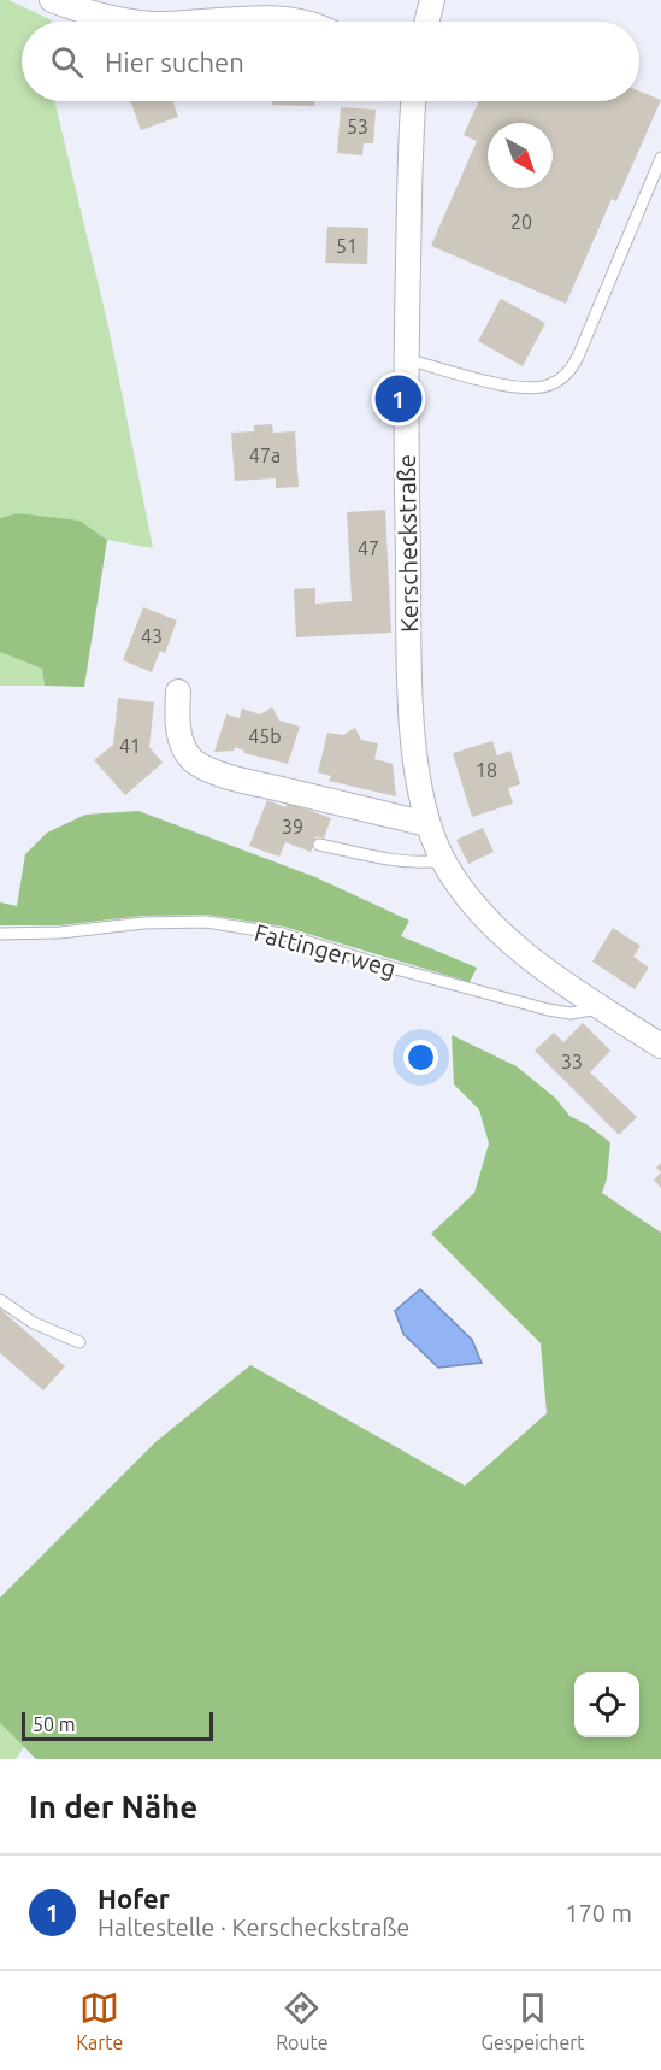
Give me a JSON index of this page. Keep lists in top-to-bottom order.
{
  "streets": {
    "street": ["Kerscheckstraße"],
    "lane": ["Fattingerweg"]
  },
  "crossings": [
    ["Kerscheckstraße", "Fattingerweg"]
  ],
  "house_numbers": [
    "53",
    "20",
    "51",
    "47a",
    "47",
    "43",
    "45b",
    "41",
    "18",
    "39",
    "33"
  ],
  "scale_bar": "50 m",
  "north": "bottom right",
  "page": {
    "search": "Hier suchen",
    "pins": "1",
    "scale": "50 m",
    "heading": "In der Nähe",
    "list": [
      {
        "mark": "1",
        "name": "Hofer",
        "note": "Haltestelle · Kerscheckstraße",
        "value": "170 m"
      }
    ],
    "nav": ["Karte", "Route", "Gespeichert"]
  }
}
